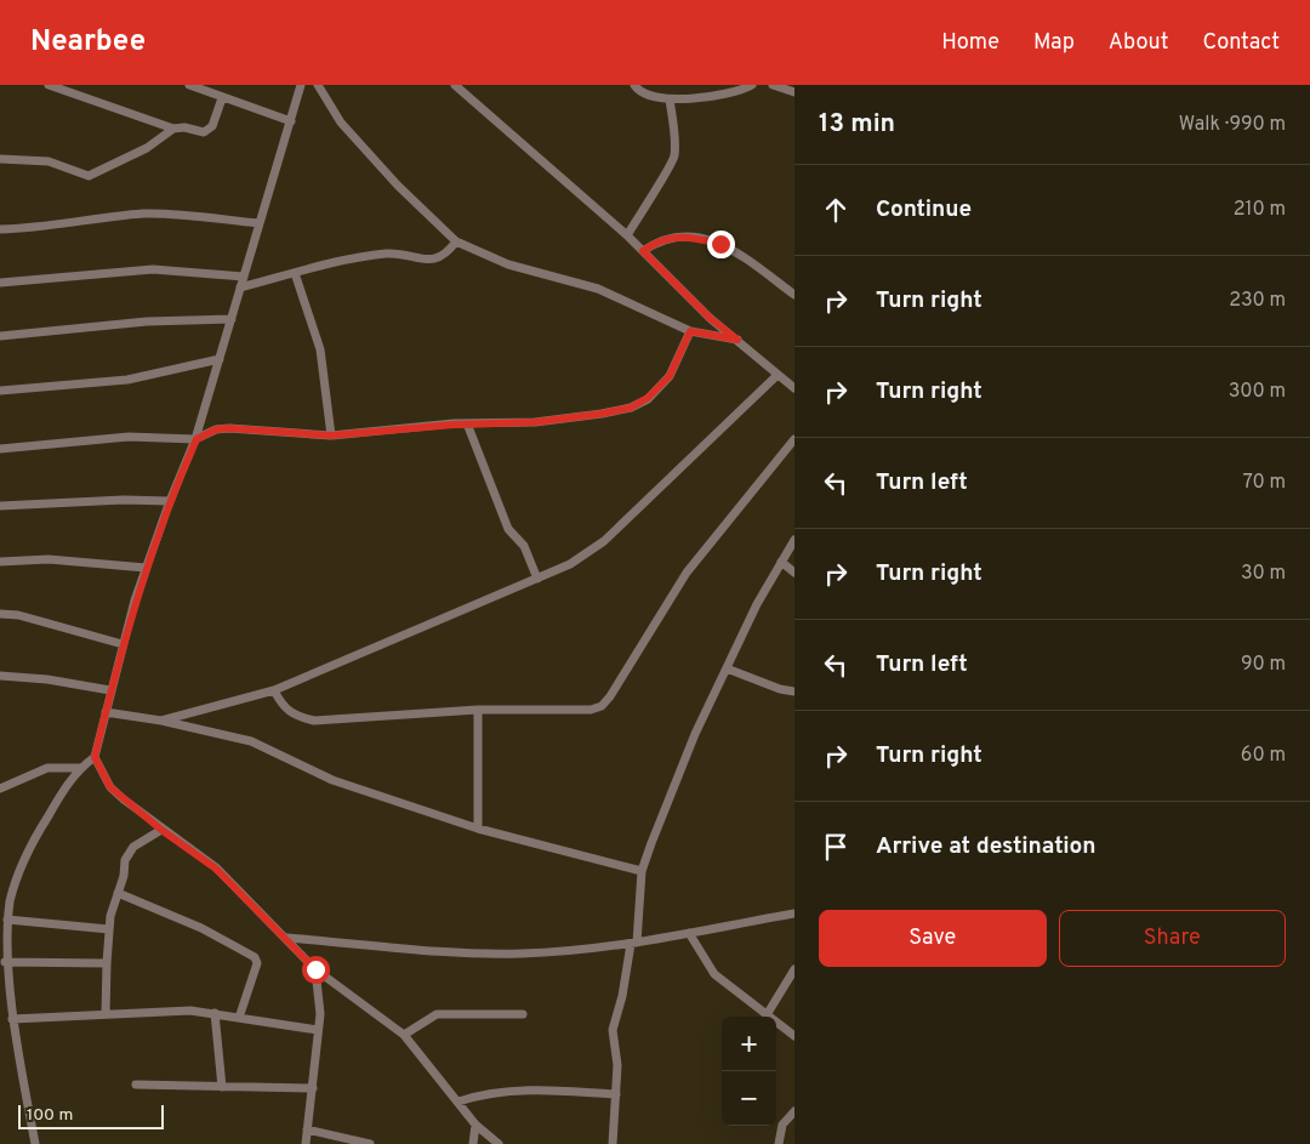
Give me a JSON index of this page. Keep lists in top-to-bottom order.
{
  "scale_bar": "100 m",
  "page": {
    "header": "Nearbee",
    "nav": [
      "Home",
      "Map",
      "About",
      "Contact"
    ],
    "heading": ["13 min", "Walk · 990 m"],
    "list": [
      ["Continue", "210 m"],
      ["Turn right", "230 m"],
      ["Turn right", "300 m"],
      ["Turn left", "70 m"],
      ["Turn right", "30 m"],
      ["Turn left", "90 m"],
      ["Turn right", "60 m"],
      "Arrive at destination"
    ],
    "buttons": ["Save", "Share"],
    "map_buttons": ["+", "−"],
    "scale": "100 m"
  }
}
